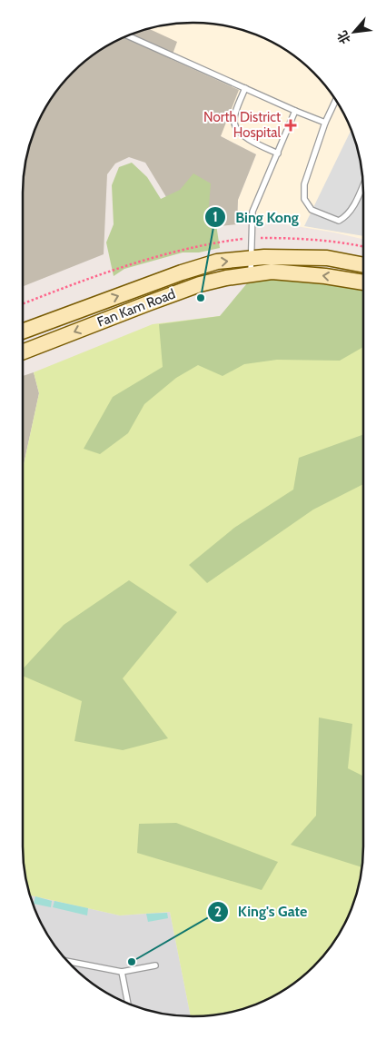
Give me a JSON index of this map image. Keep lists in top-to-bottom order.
{
  "streets": {
    "main road": ["Fan Kam Road"]
  },
  "places": {
    "health": ["North District Hospital"],
    "other": ["Bing Kong", "King's Gate"]
  },
  "north": "bottom left"
}
